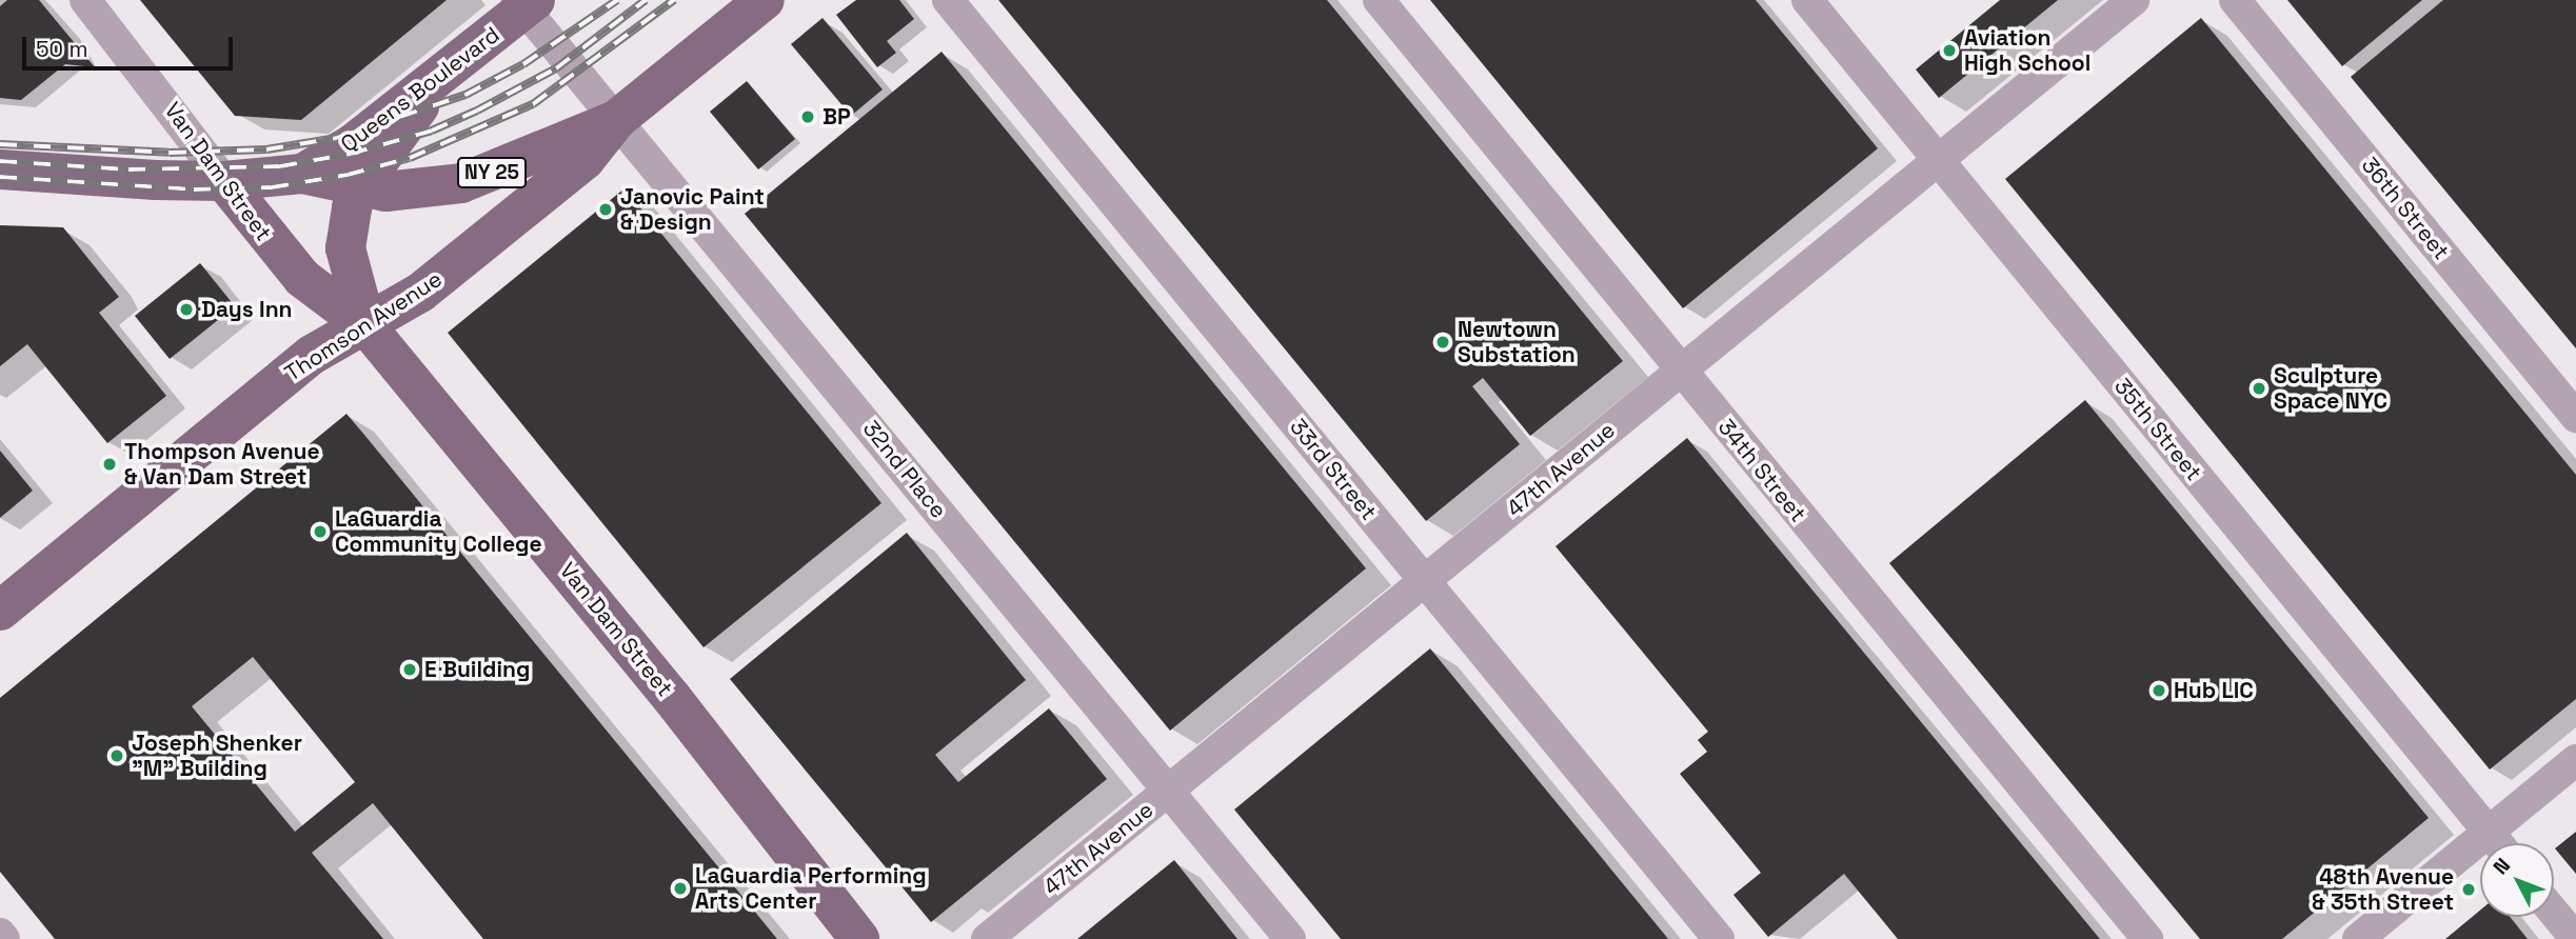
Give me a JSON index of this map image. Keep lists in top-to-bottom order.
{
  "streets": {
    "main road": [
      "Queens Boulevard",
      "Van Dam Street",
      "NY 25",
      "Thomson Avenue"
    ],
    "street": [
      "36th Street",
      "35th Street",
      "32nd Place",
      "33rd Street",
      "47th Avenue",
      "34th Street"
    ]
  },
  "crossings": [
    ["Queens Boulevard", "Van Dam Street"],
    ["Queens Boulevard", "Thomson Avenue"],
    ["Queens Boulevard", "32nd Place"],
    ["Van Dam Street", "Thomson Avenue"],
    ["Thomson Avenue", "32nd Place"],
    ["35th Street", "47th Avenue"],
    ["32nd Place", "47th Avenue"],
    ["33rd Street", "47th Avenue"],
    ["47th Avenue", "34th Street"]
  ],
  "places": [
    "Aviation High School",
    "BP",
    "Janovic Paint & Design",
    "Days Inn",
    "Newtown Substation",
    "Sculpture Space NYC",
    "Thompson Avenue & Van Dam Street",
    "LaGuardia Community College",
    "E Building",
    "Hub LIC",
    "Joseph Shenker \"M\" Building",
    "LaGuardia Performing Arts Center",
    "48th Avenue & 35th Street"
  ],
  "scale_bar": "50 m",
  "north": "top left"
}
